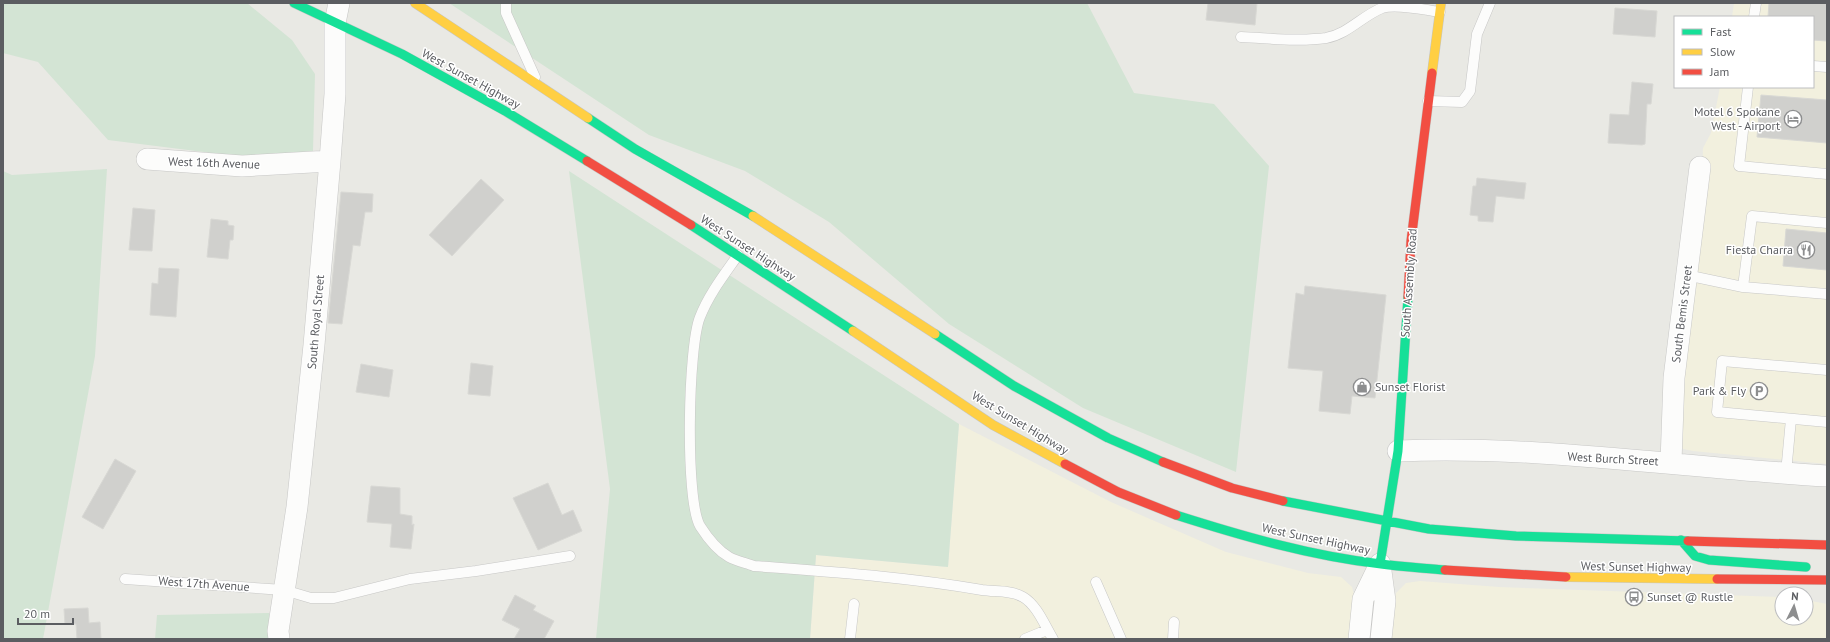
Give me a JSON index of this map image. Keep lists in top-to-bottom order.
{
  "streets": {
    "main road": ["West Sunset Highway", "South Assembly Road"],
    "street": [
      "West 16th Avenue",
      "South Bemis Street",
      "South Royal Street",
      "West Burch Street"
    ],
    "lane": ["West 17th Avenue"]
  },
  "crossings": [
    ["West Sunset Highway", "South Assembly Road"],
    ["West Sunset Highway", "South Royal Street"],
    ["West 16th Avenue", "South Royal Street"],
    ["South Assembly Road", "West Burch Street"],
    ["South Bemis Street", "West Burch Street"],
    ["South Royal Street", "West 17th Avenue"]
  ],
  "places": {
    "hotel": ["Motel 6 Spokane West - Airport"],
    "restaurant": ["Fiesta Charra"],
    "shop": ["Sunset Florist"],
    "parking": ["Park & Fly"],
    "bus stop": ["Sunset @ Rustle"]
  },
  "legend": ["Fast", "Slow", "Jam"],
  "scale_bar": "20 m",
  "north": "top"
}
